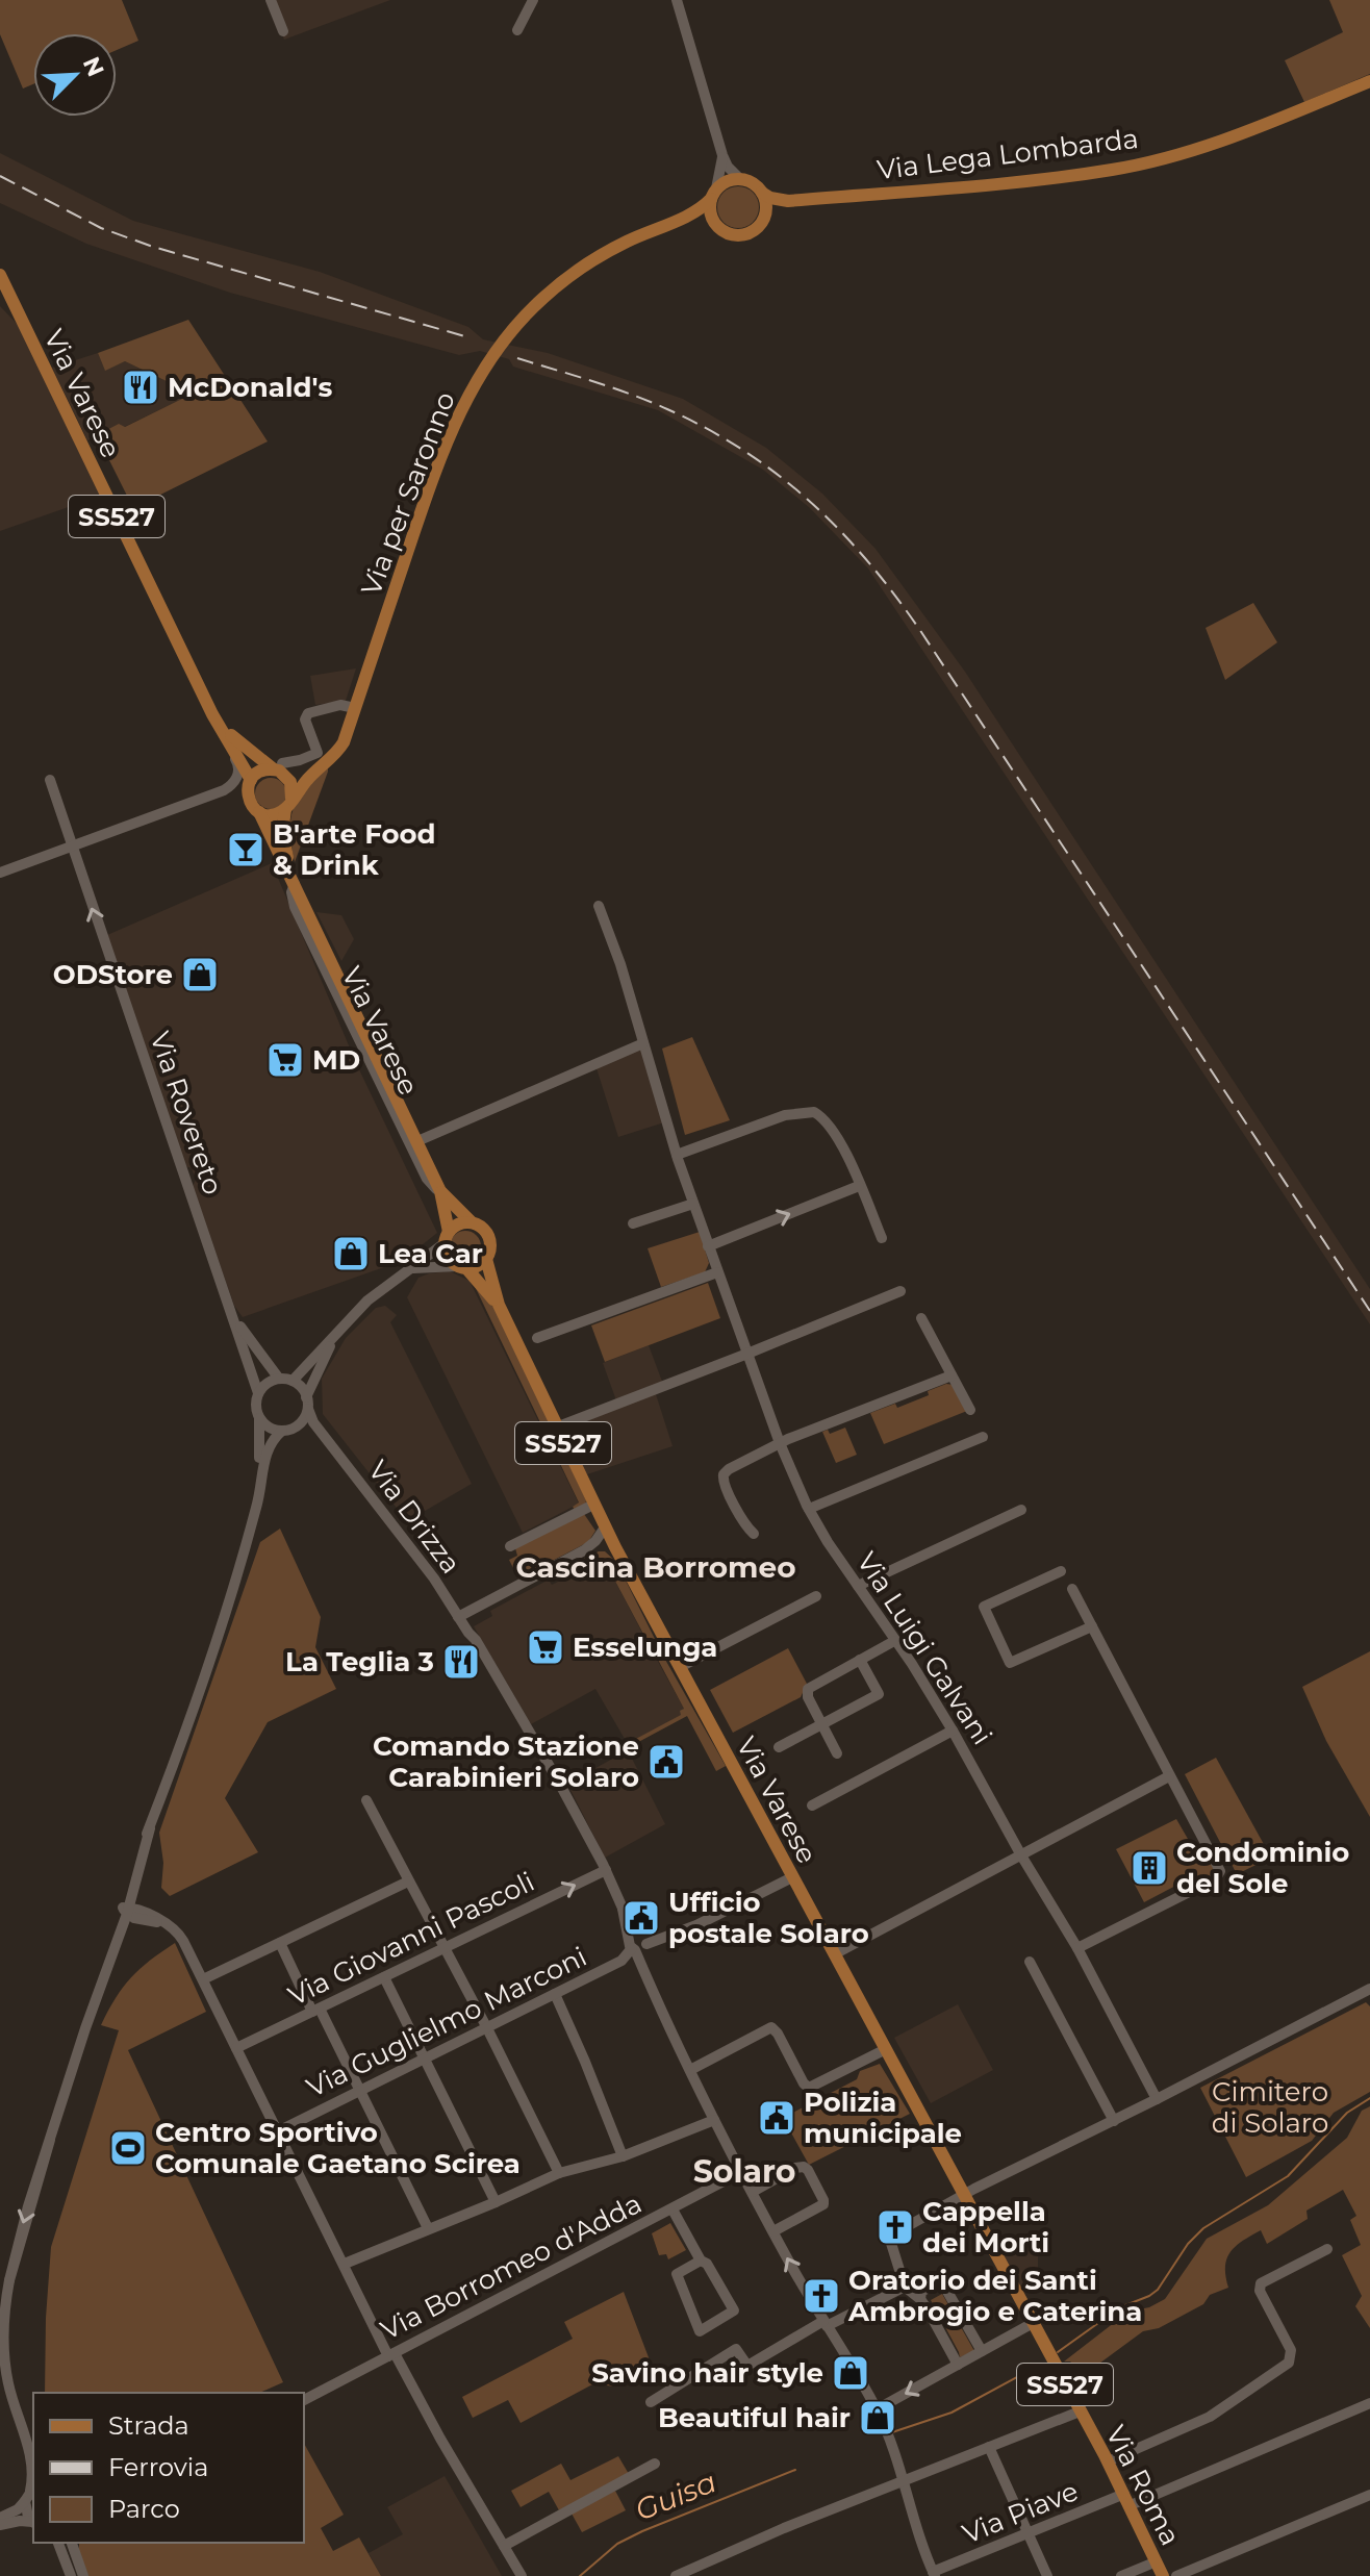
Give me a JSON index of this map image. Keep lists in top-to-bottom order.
{
  "streets": {
    "main road": [
      "Via Lega Lombarda",
      "Via Varese",
      "Via per Saronno",
      "SS527",
      "Via Roma"
    ],
    "street": [
      "Via Rovereto",
      "Via Drizza",
      "Via Luigi Galvani",
      "Via Giovanni Pascoli",
      "Via Guglielmo Marconi",
      "Via Borromeo d'Adda",
      "Via Piave"
    ]
  },
  "crossings": [
    ["Via Lega Lombarda", "Via per Saronno"],
    ["Via Varese", "Via per Saronno"],
    ["Via Varese", "SS527"],
    ["Via Varese", "Via Guglielmo Marconi"],
    ["Via Varese", "Via Roma"],
    ["Via per Saronno", "SS527"],
    ["Via Rovereto", "Via Drizza"],
    ["Via Drizza", "Via Giovanni Pascoli"],
    ["Via Drizza", "Via Guglielmo Marconi"],
    ["Via Drizza", "Via Borromeo d'Adda"],
    ["Via Drizza", "Via Piave"],
    ["Via Roma", "Via Piave"]
  ],
  "one_way": ["Via Rovereto", "Via Giovanni Pascoli"],
  "districts": ["Cascina Borromeo", "Solaro"],
  "water": ["Guisa"],
  "parks": ["Cimitero di Solaro"],
  "places": {
    "restaurant": ["McDonald's", "La Teglia 3"],
    "bar": ["B'arte Food & Drink"],
    "shop": [
      "ODStore",
      "Lea Car",
      "Savino hair style",
      "Beautiful hair"
    ],
    "supermarket": ["MD", "Esselunga"],
    "public building": ["Comando Stazione Carabinieri Solaro", "Ufficio postale Solaro", "Polizia municipale"],
    "building": ["Condominio del Sole"],
    "sports": ["Centro Sportivo Comunale Gaetano Scirea"],
    "church": ["Cappella dei Morti", "Oratorio dei Santi Ambrogio e Caterina"]
  },
  "legend": ["Strada", "Ferrovia", "Parco"],
  "north": "top right"
}
